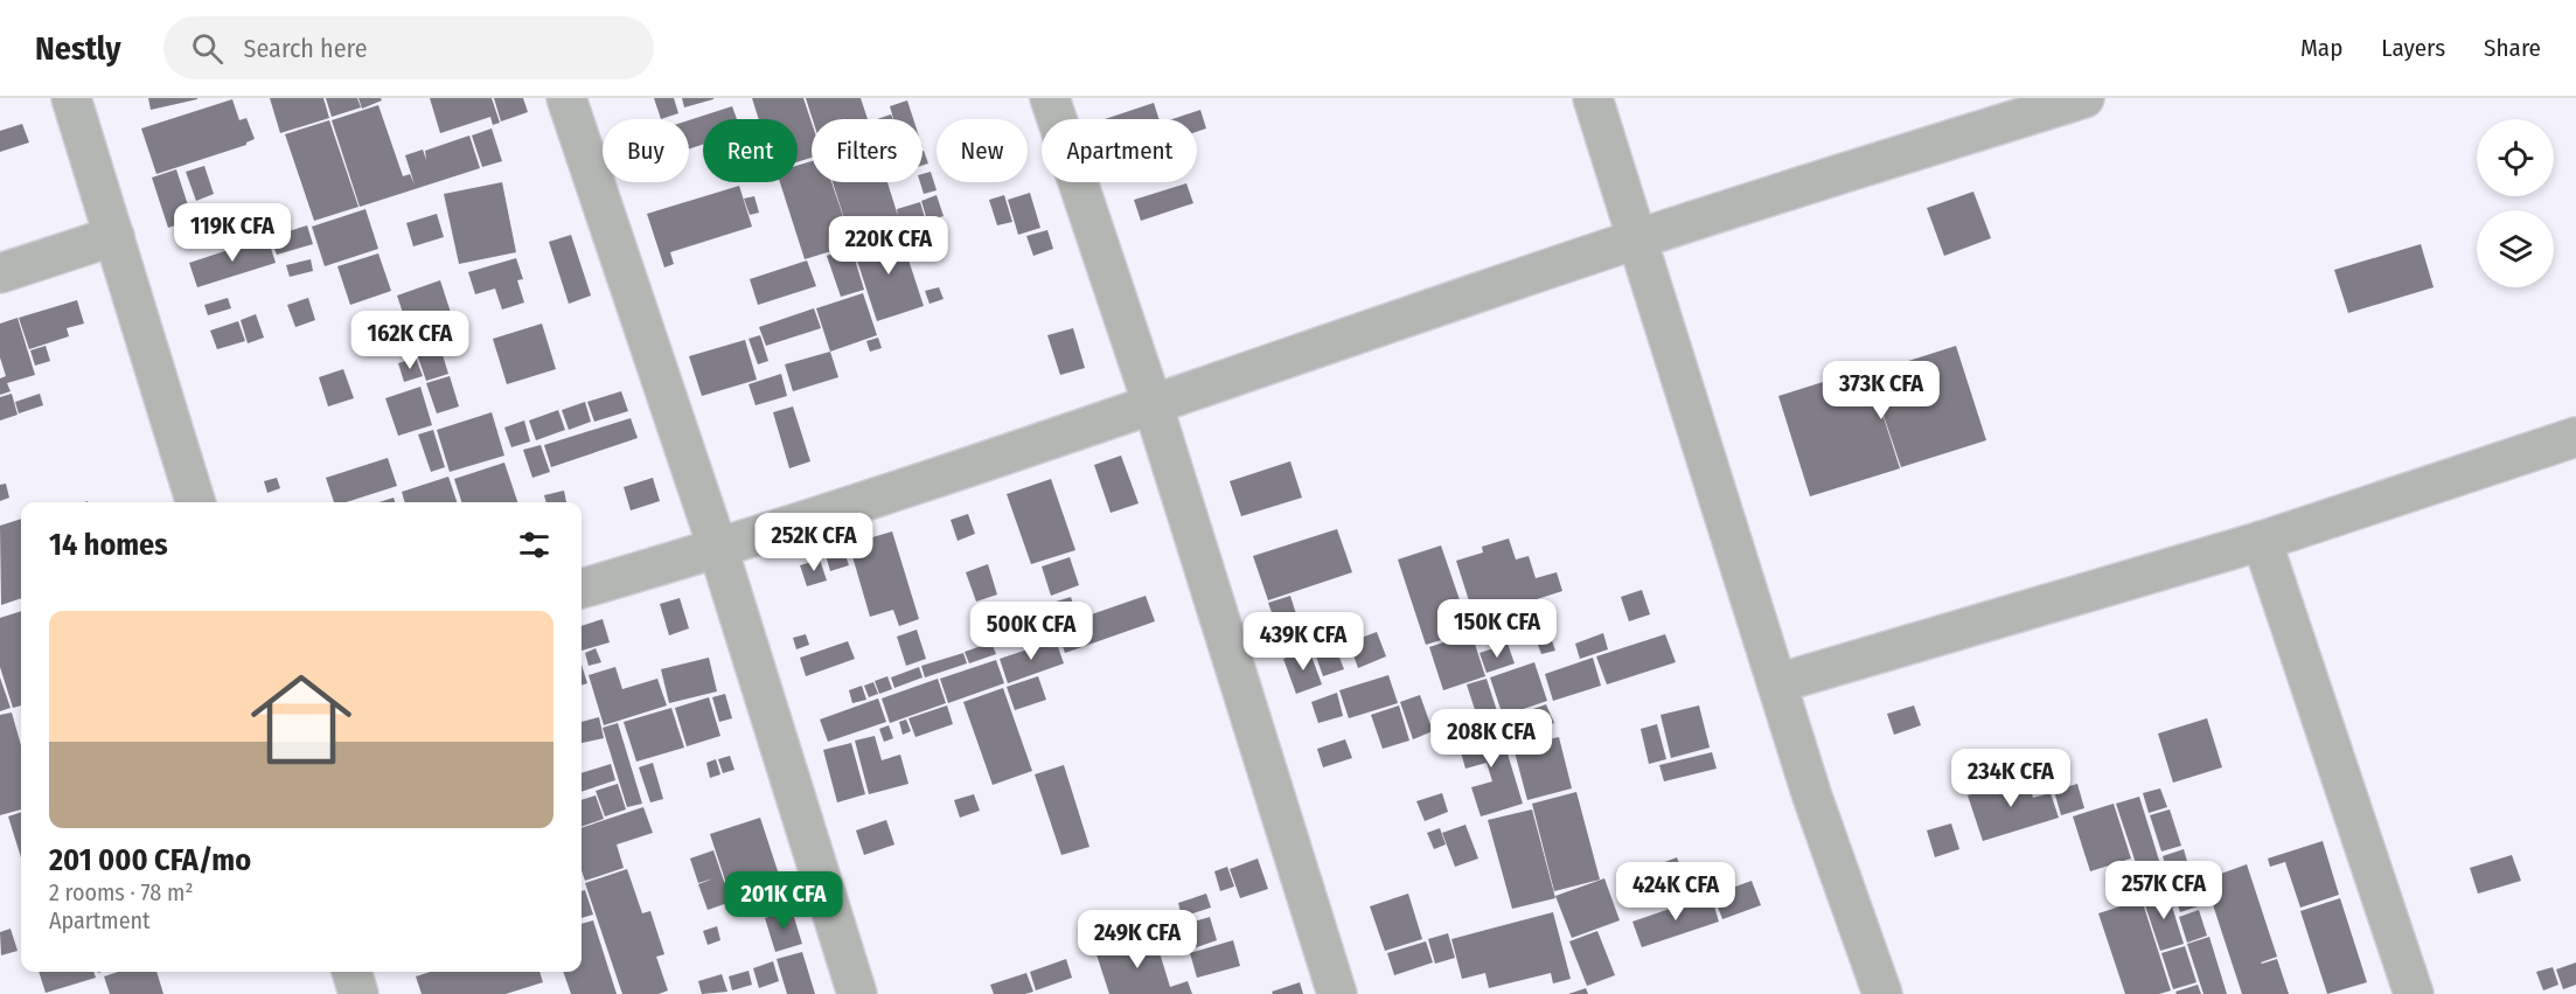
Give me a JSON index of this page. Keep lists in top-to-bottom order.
{
  "page": {
    "header": "Nestly",
    "search": "Search here",
    "nav": ["Map", "Layers", "Share"],
    "chip": [
      "Buy",
      "Rent",
      "Filters",
      "New",
      "Apartment"
    ],
    "price": [
      "119K CFA",
      "220K CFA",
      "162K CFA",
      "373K CFA",
      "252K CFA",
      "150K CFA",
      "500K CFA",
      "439K CFA",
      "208K CFA",
      "234K CFA",
      "257K CFA",
      "424K CFA",
      "201K CFA",
      "249K CFA"
    ],
    "heading": "14 homes",
    "list": [
      {
        "name": "201 000 CFA/mo",
        "note": "2 rooms · 78 m² · Apartment"
      }
    ]
  }
}
